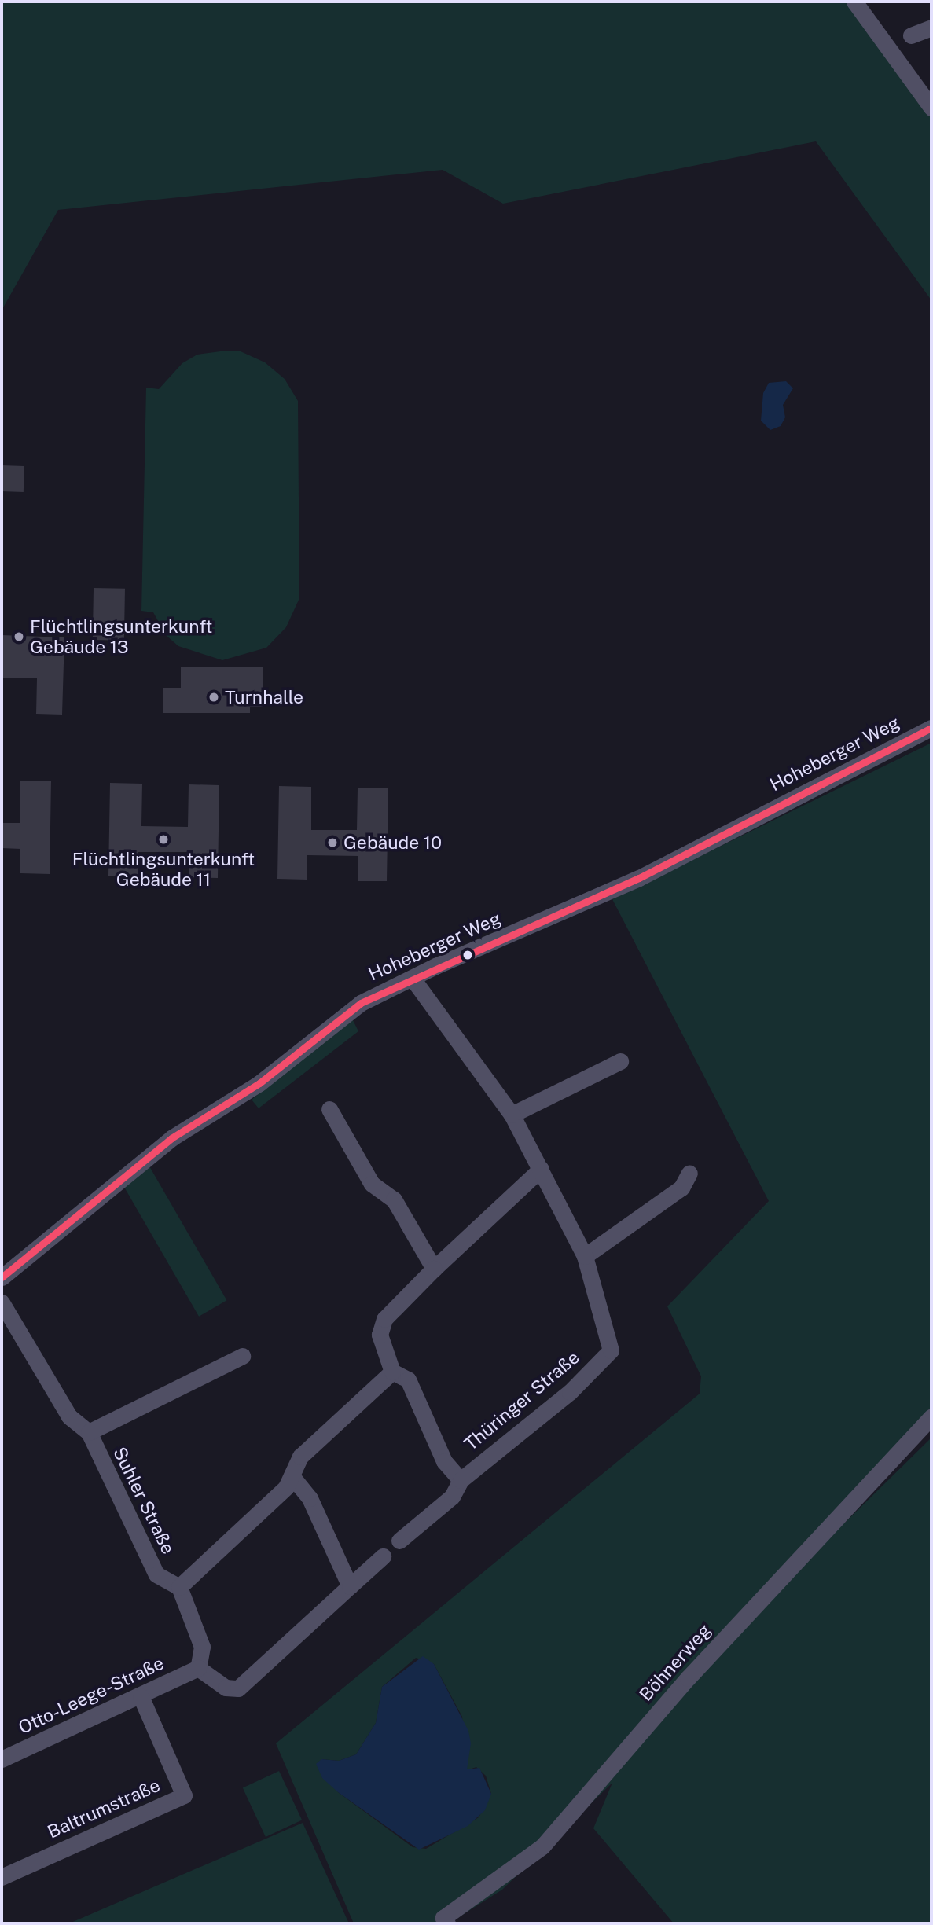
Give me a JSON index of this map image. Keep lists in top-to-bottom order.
{
  "streets": {
    "street": [
      "Hoheberger Weg",
      "Thüringer Straße",
      "Suhler Straße",
      "Böhnerweg",
      "Otto-Leege-Straße",
      "Baltrumstraße"
    ]
  },
  "crossings": [
    ["Hoheberger Weg", "Thüringer Straße"],
    ["Otto-Leege-Straße", "Baltrumstraße"]
  ],
  "places": [
    "Flüchtlingsunterkunft Gebäude 13",
    "Turnhalle",
    "Flüchtlingsunterkunft Gebäude 11",
    "Gebäude 10"
  ]
}
